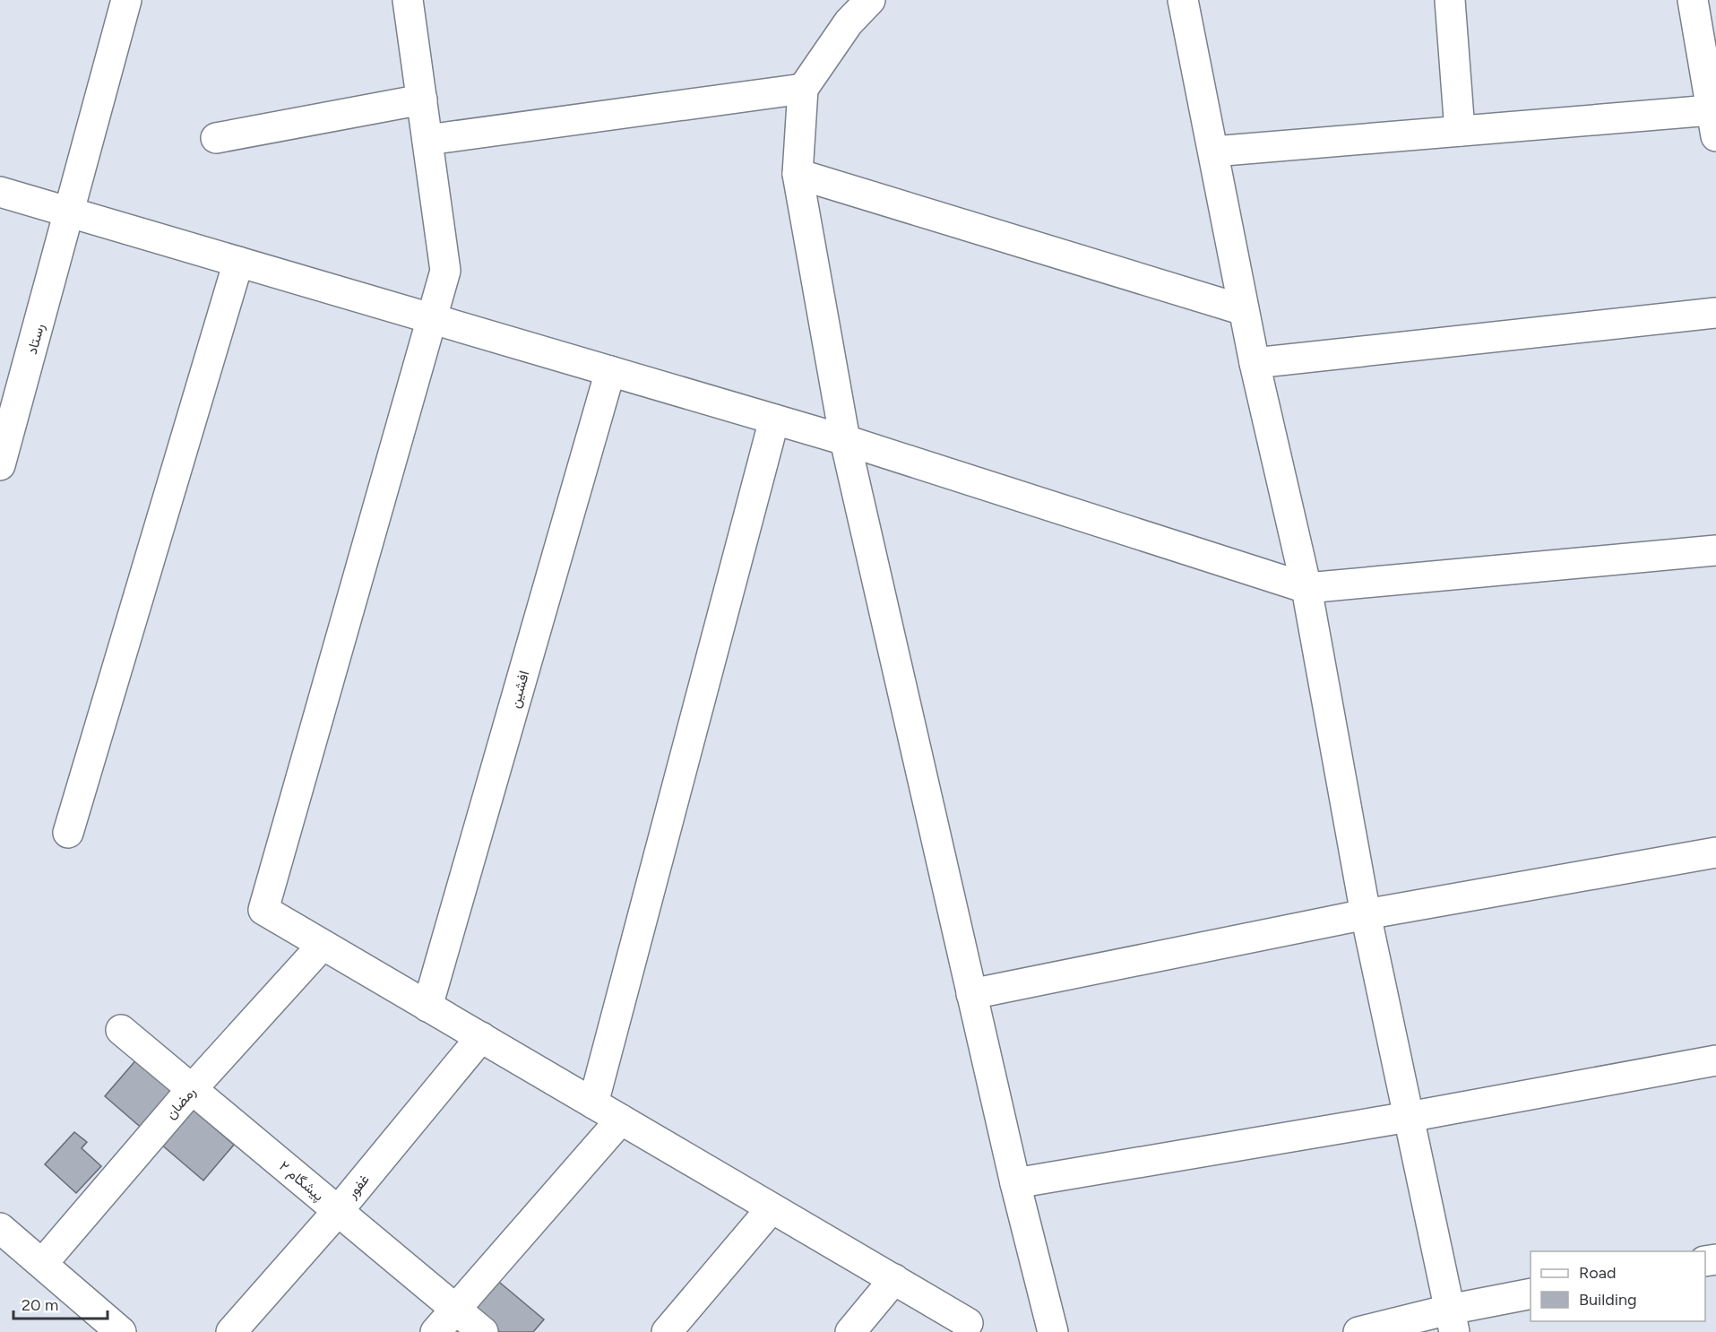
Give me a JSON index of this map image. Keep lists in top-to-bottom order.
{
  "streets": {
    "street": [
      "رستاد",
      "افشین",
      "رمضان",
      "پیشگام ۲",
      "غفور"
    ]
  },
  "crossings": [
    ["رمضان", "پیشگام ۲"],
    ["پیشگام ۲", "غفور"]
  ],
  "legend": ["Road", "Building"],
  "scale_bar": "20 m"
}
